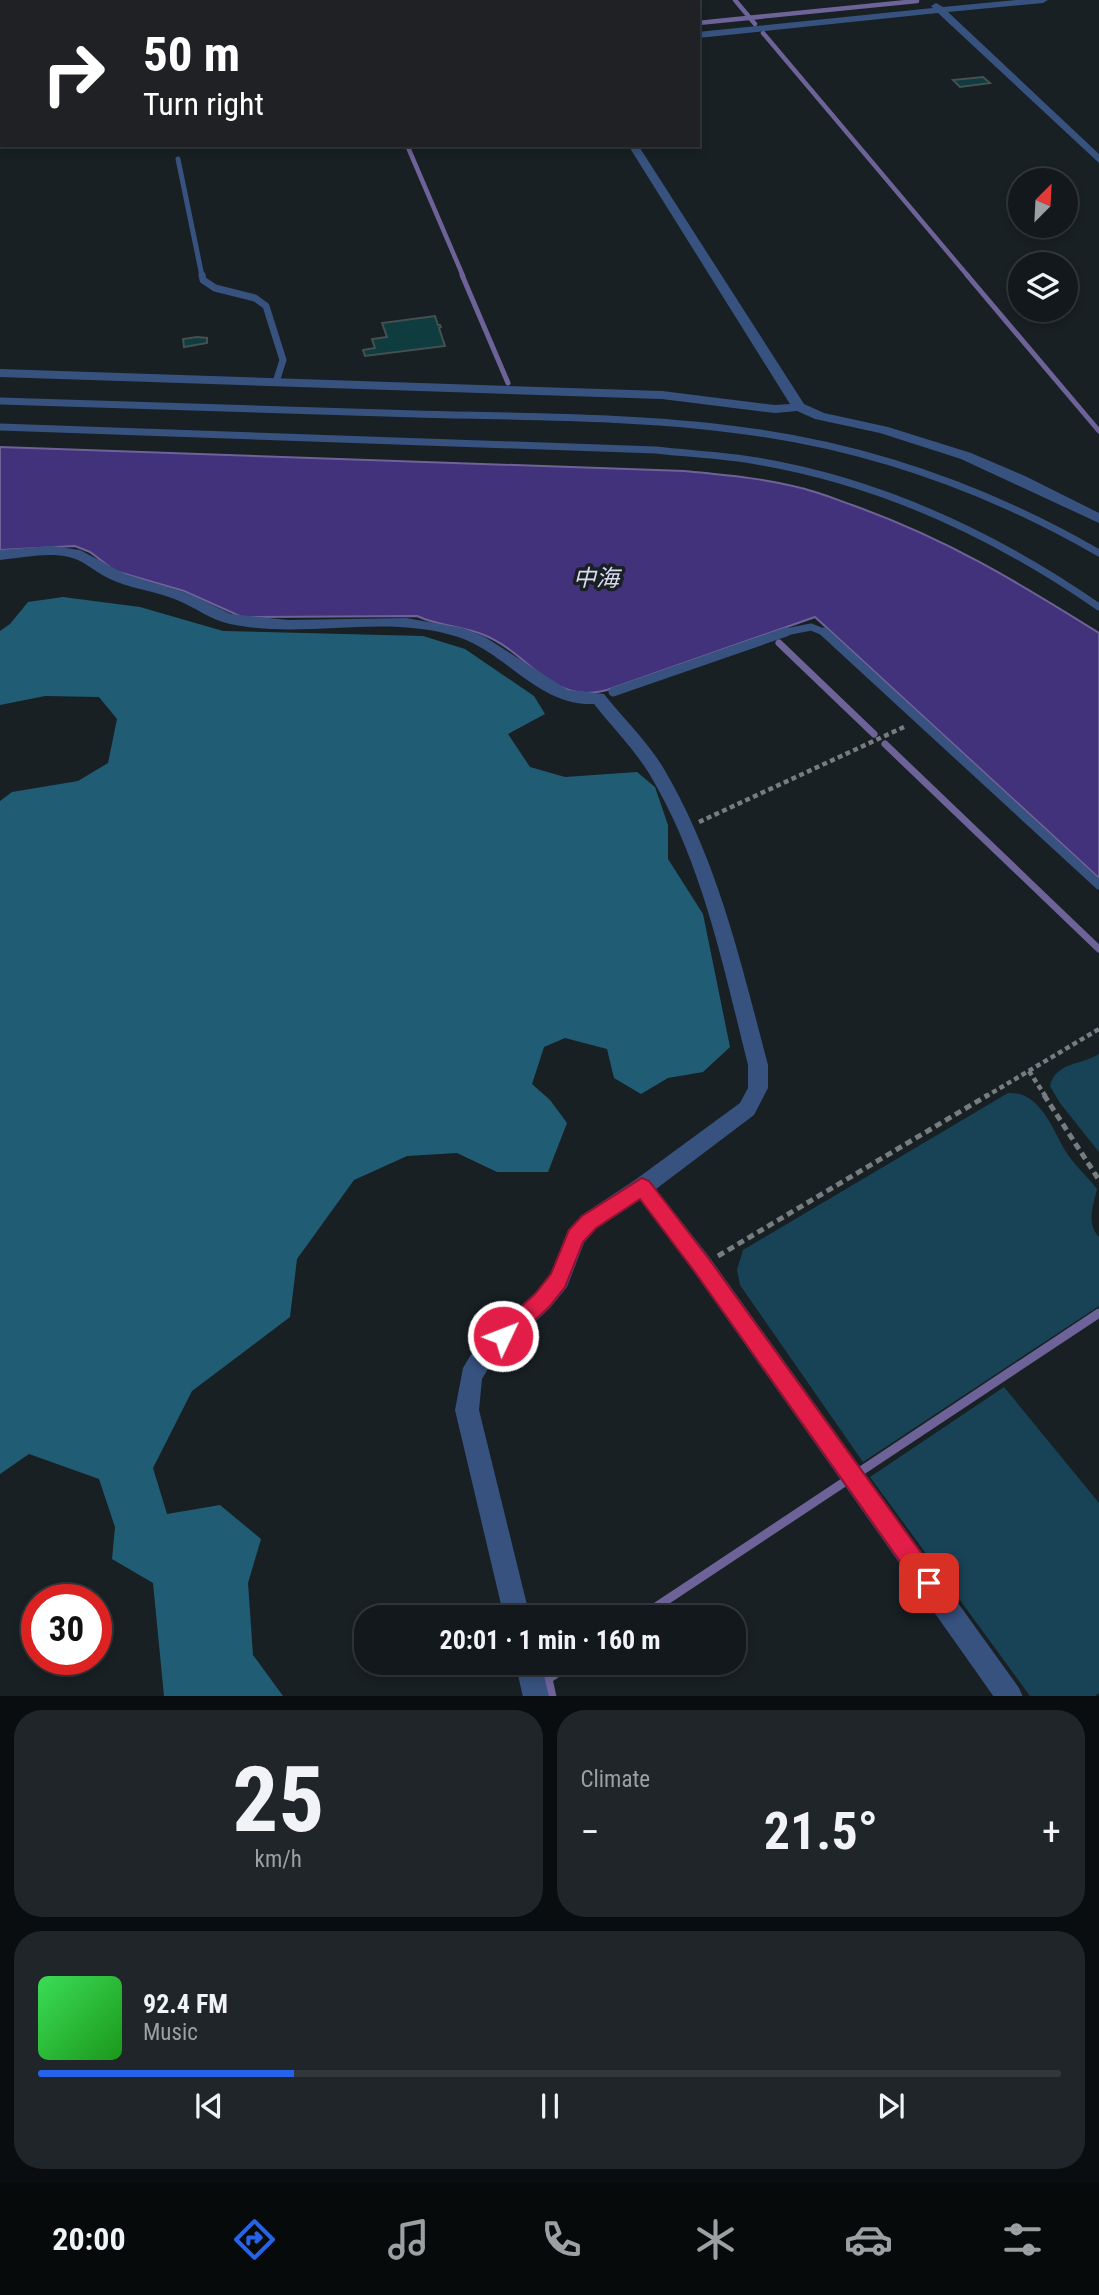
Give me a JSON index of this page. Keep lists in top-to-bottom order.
{
  "water": ["中海"],
  "north": "top right",
  "page": {
    "turn": ["50 m", "Turn right"],
    "limit": "30",
    "trip": "20:01 · 1 min · 160 m",
    "tile": [
      ["25", "km/h"],
      "Climate"
    ],
    "heat": ["−", "21.5°", "+"],
    "song": ["92.4 FM", "Music"],
    "tabs": "20:00"
  }
}
